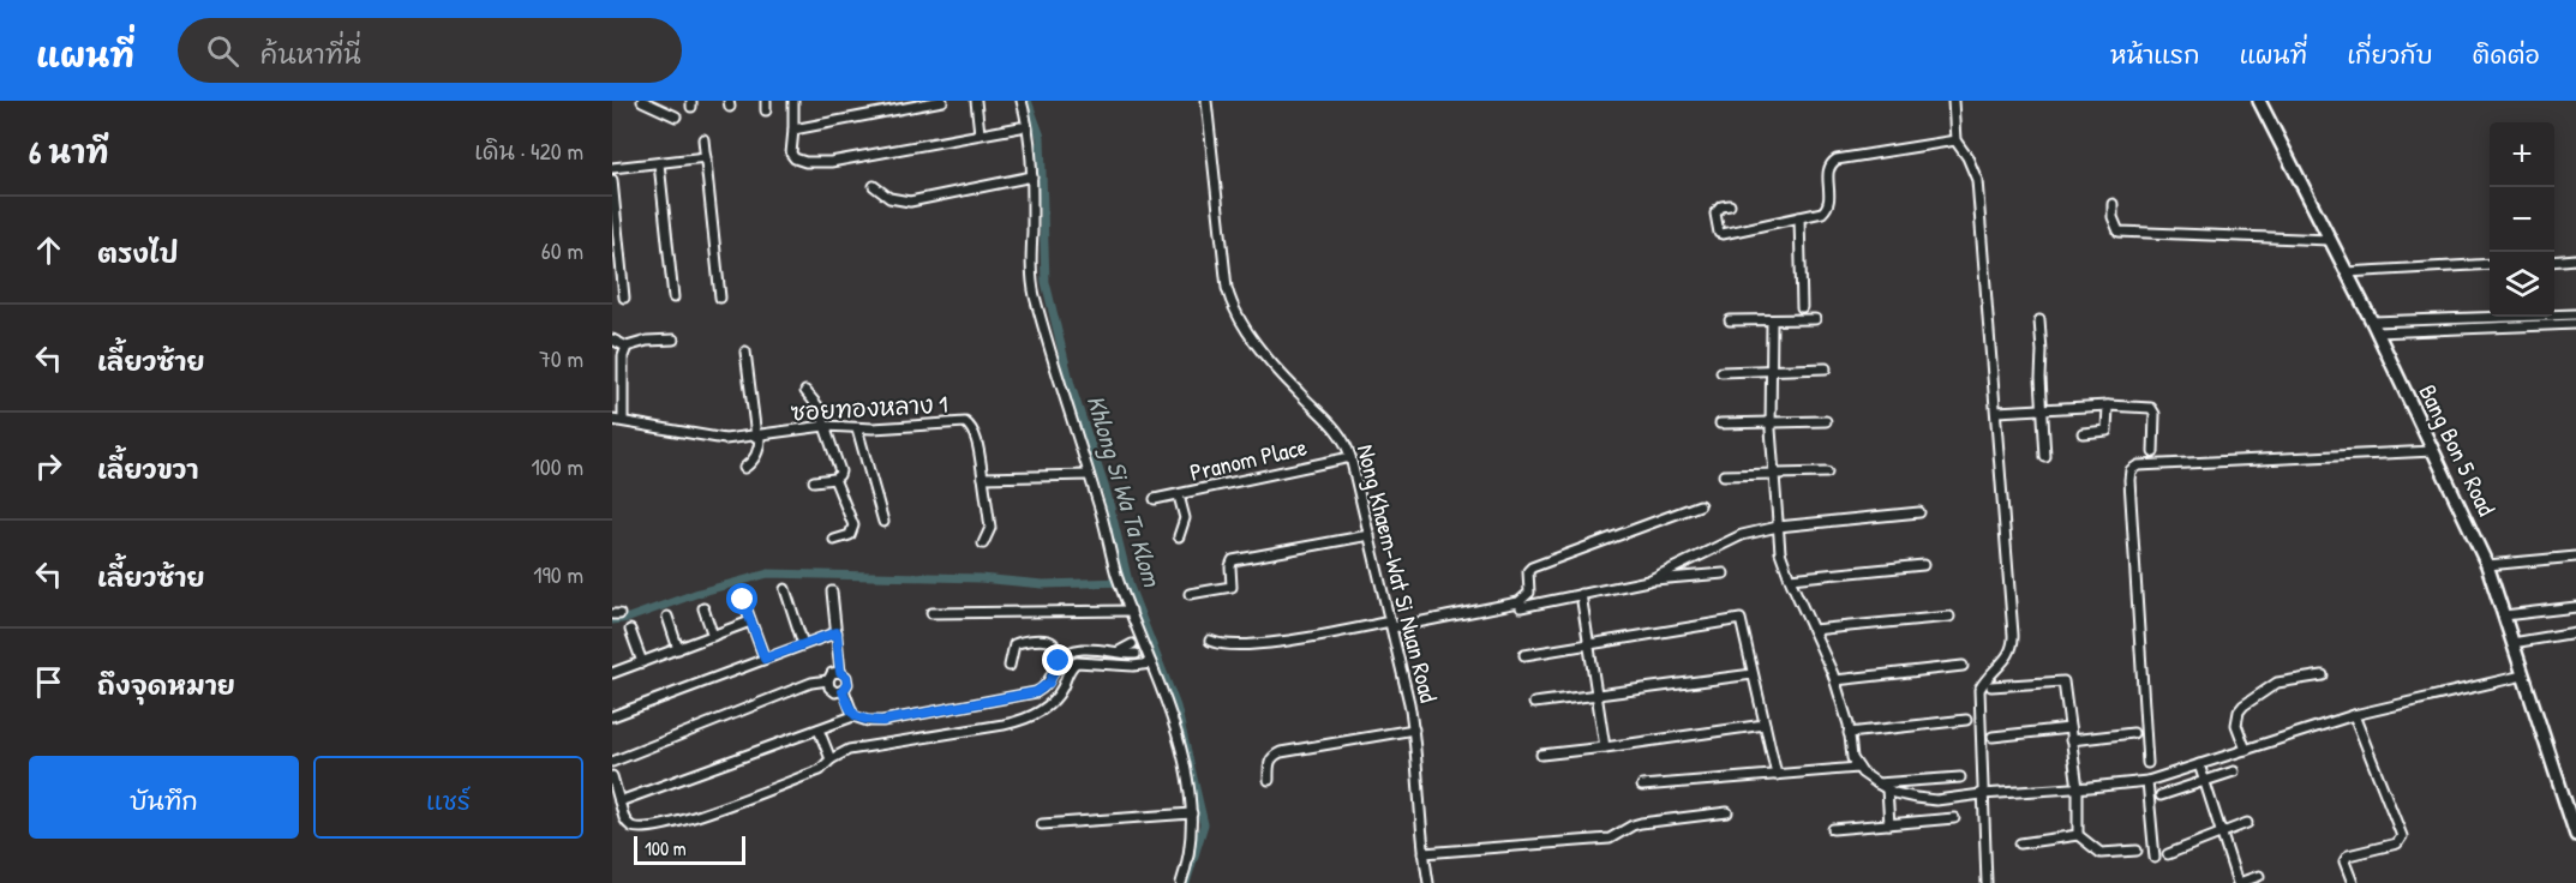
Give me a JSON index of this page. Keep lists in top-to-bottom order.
{
  "streets": {
    "main road": ["Bang Bon 5 Road"],
    "street": ["ซอยทองหลาง 1", "Pranom Place", "Nong Khaem-Wat Si Nuan Road"]
  },
  "crossings": [
    ["Pranom Place", "Nong Khaem-Wat Si Nuan Road"]
  ],
  "water": ["Khlong Si Wa Ta Klom"],
  "scale_bar": "100 m",
  "page": {
    "header": "แผนที่",
    "search": "ค้นหาที่นี่",
    "nav": [
      "หน้าแรก",
      "แผนที่",
      "เกี่ยวกับ",
      "ติดต่อ"
    ],
    "heading": ["6 นาที", "เดิน · 420 m"],
    "map_buttons": ["+", "−"],
    "list": [
      ["ตรงไป", "60 m"],
      ["เลี้ยวซ้าย", "70 m"],
      ["เลี้ยวขวา", "100 m"],
      ["เลี้ยวซ้าย", "190 m"],
      "ถึงจุดหมาย"
    ],
    "buttons": ["บันทึก", "แชร์"],
    "scale": "100 m"
  }
}
